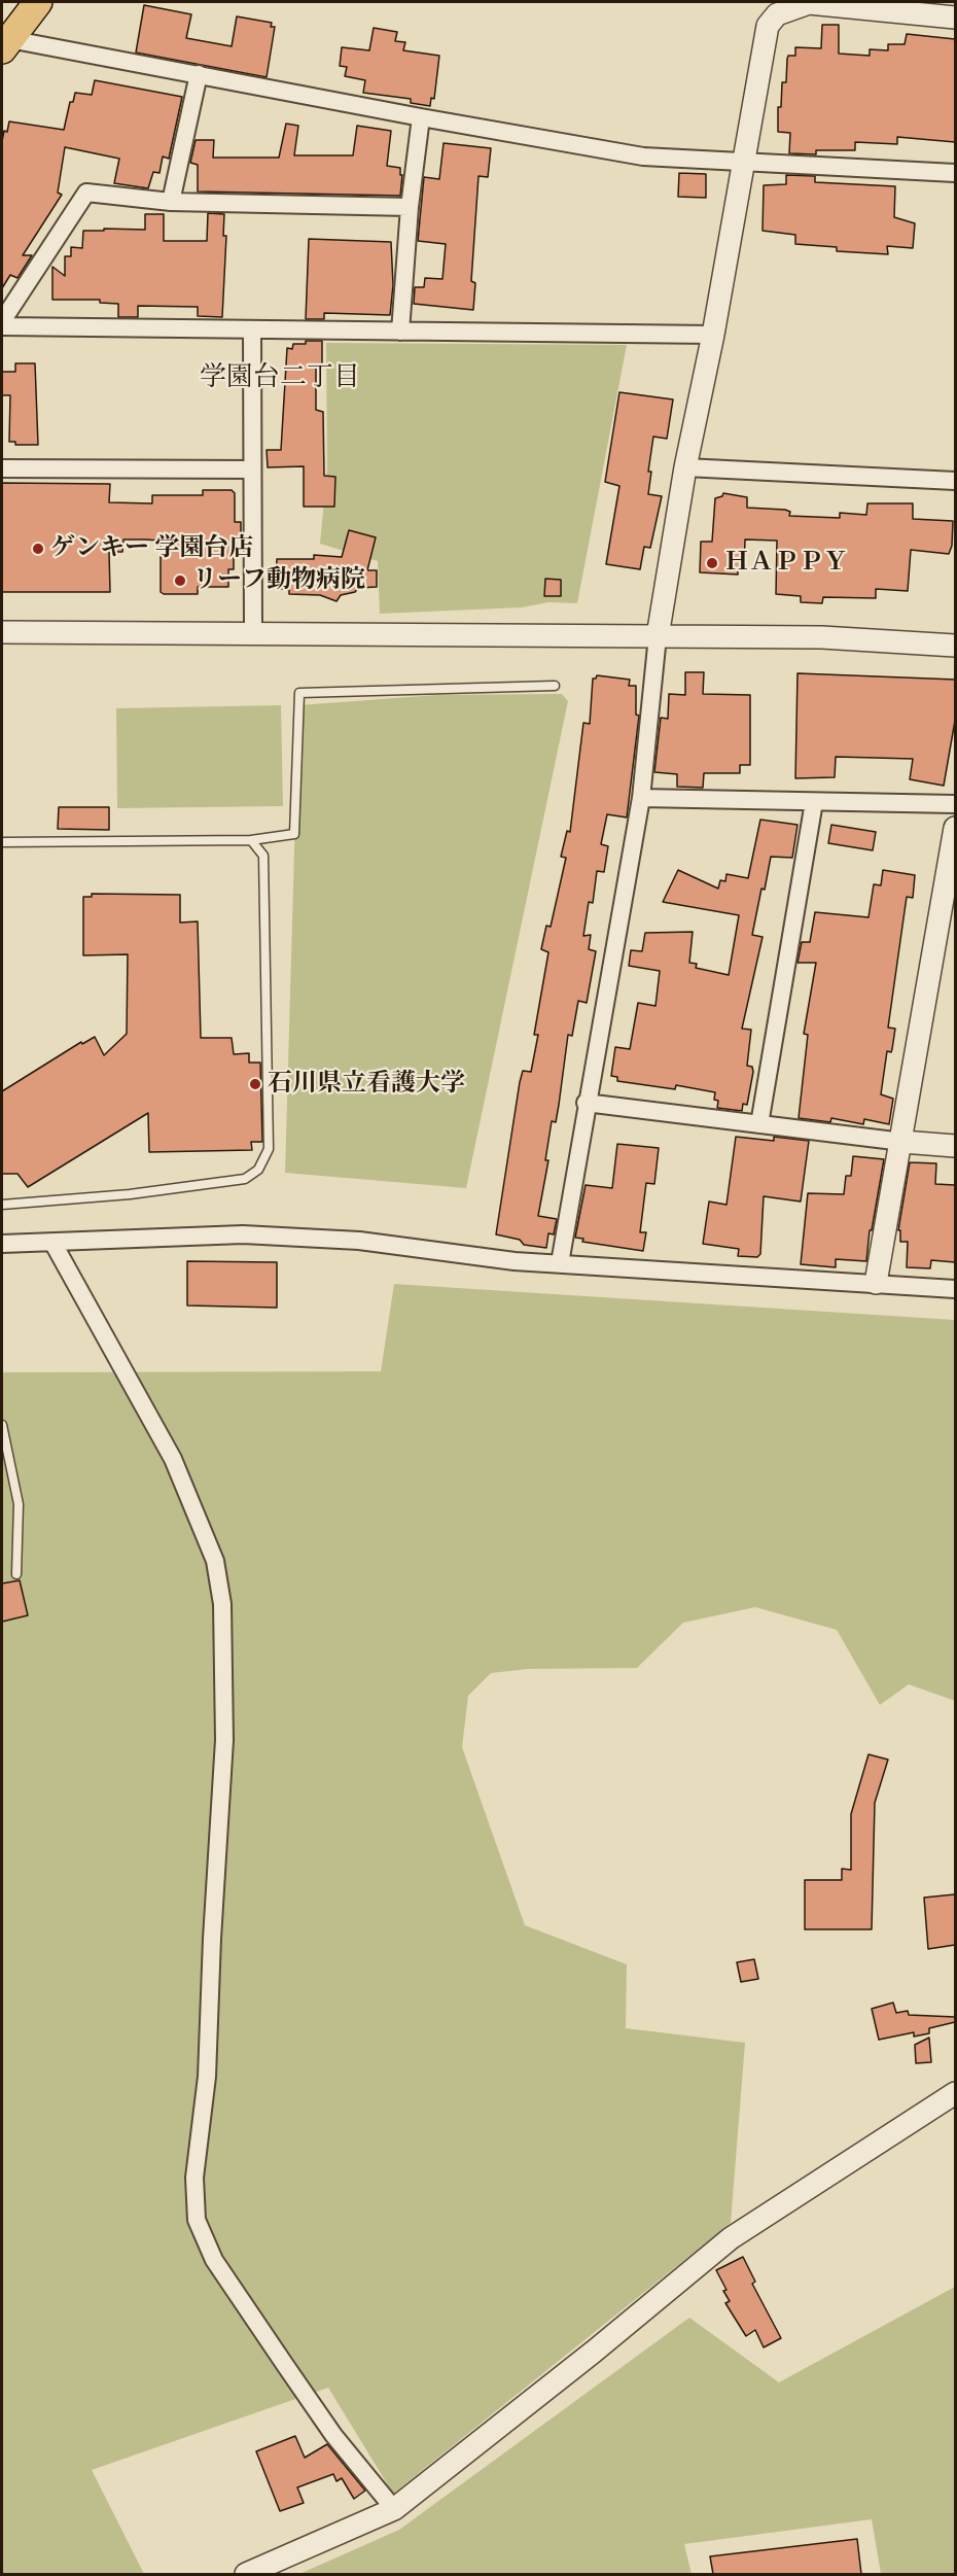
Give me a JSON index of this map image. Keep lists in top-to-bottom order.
{
  "districts": ["学園台二丁目"],
  "places": [
    "ゲンキー 学園台店",
    "ＨＡＰＰＹ",
    "リーフ動物病院",
    "石川県立看護大学"
  ]
}
